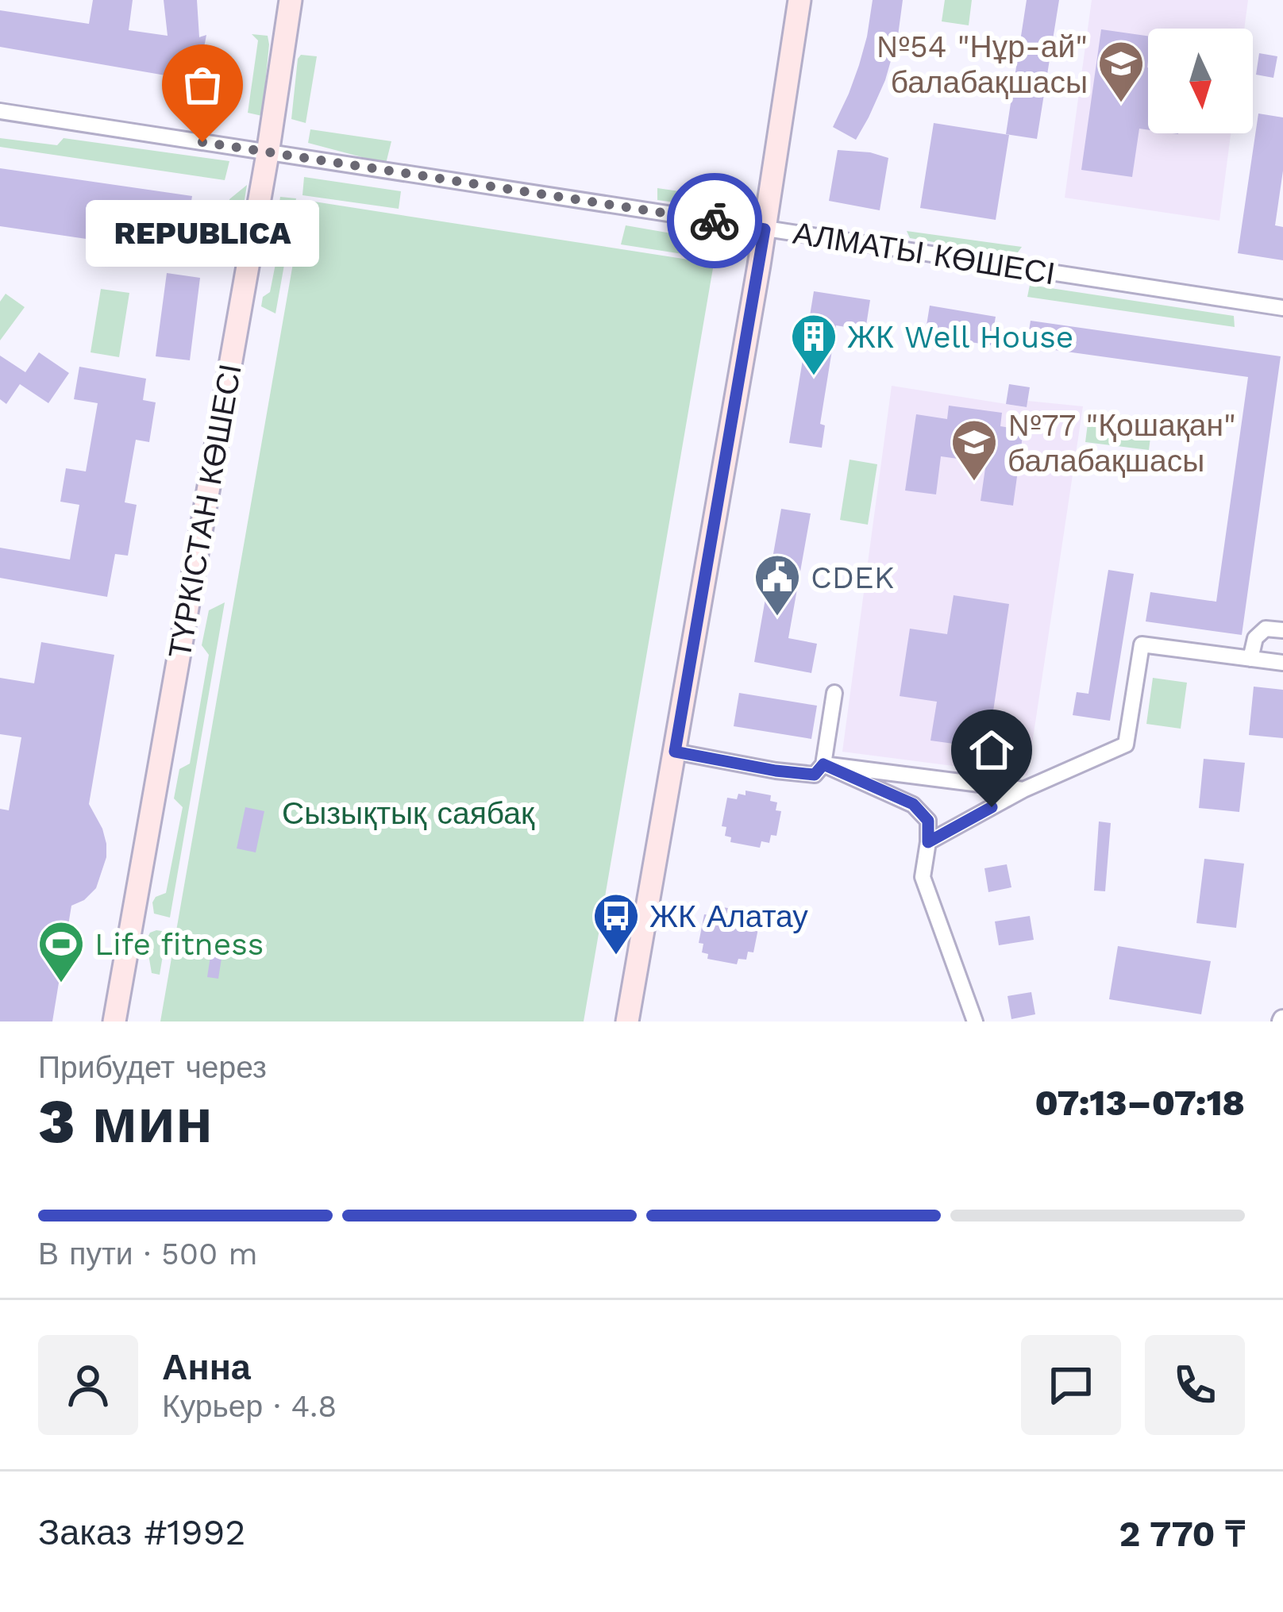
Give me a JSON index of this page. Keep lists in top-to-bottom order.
{
  "streets": {
    "main road": ["ТҮРКІСТАН КӨШЕСІ"],
    "street": ["АЛМАТЫ КӨШЕСІ"]
  },
  "crossings": [
    ["АЛМАТЫ КӨШЕСІ", "ТҮРКІСТАН КӨШЕСІ"]
  ],
  "parks": ["Сызықтық саябақ"],
  "places": {
    "school or university": ["№54 \"Нұр-ай\" балабақшасы", "№77 \"Қошақан\" балабақшасы"],
    "other": ["REPUBLICA"],
    "building": ["ЖК Well House"],
    "public building": ["CDEK"],
    "bus stop": ["ЖК Алатау"],
    "sports": ["Life fitness"]
  },
  "north": "bottom",
  "page": {
    "bubble": "REPUBLICA",
    "heading": ["3 мин", "Прибудет через", "07:13–07:18"],
    "panel": [
      "Анна",
      "Курьер · 4.8",
      "Заказ #1992",
      "2 770 ₸"
    ],
    "bar": "В пути · 500 m"
  }
}
